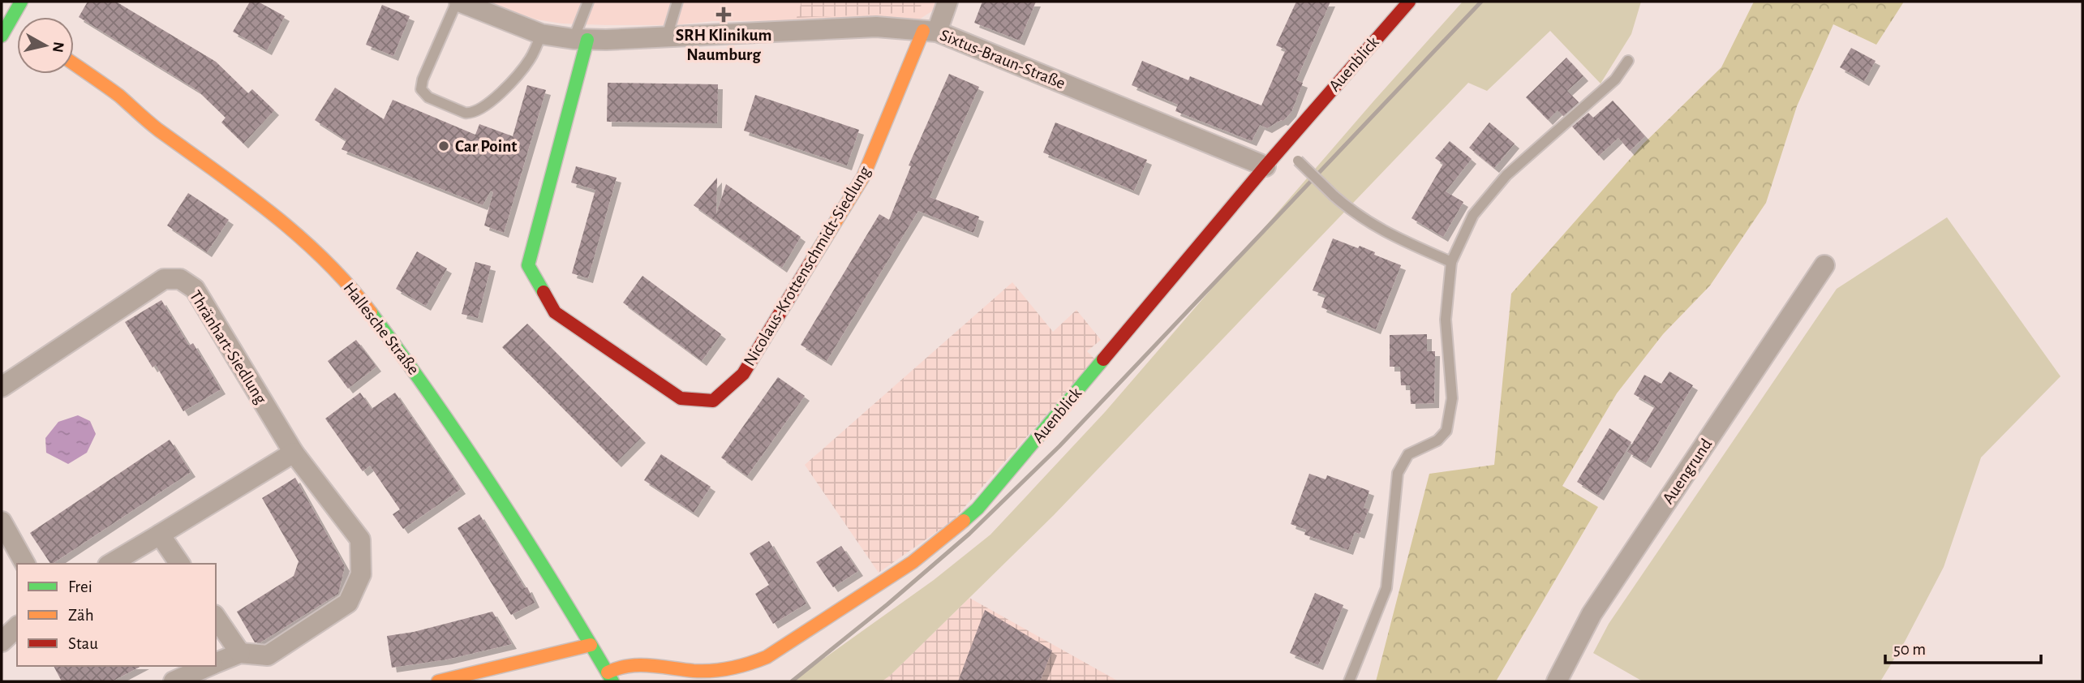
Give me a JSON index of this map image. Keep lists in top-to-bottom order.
{
  "streets": {
    "street": [
      "Sixtus-Braun-Straße",
      "Auenblick",
      "Nicolaus-Krottenschmidt-Siedlung",
      "Hallesche Straße",
      "Thränhart-Siedlung",
      "Auengrund"
    ]
  },
  "crossings": [
    ["Sixtus-Braun-Straße", "Auenblick"],
    ["Sixtus-Braun-Straße", "Nicolaus-Krottenschmidt-Siedlung"],
    ["Auenblick", "Hallesche Straße"]
  ],
  "places": {
    "health": ["SRH Klinikum Naumburg"],
    "other": ["Car Point"]
  },
  "legend": ["Frei", "Zäh", "Stau"],
  "scale_bar": "50 m",
  "north": "right"
}
